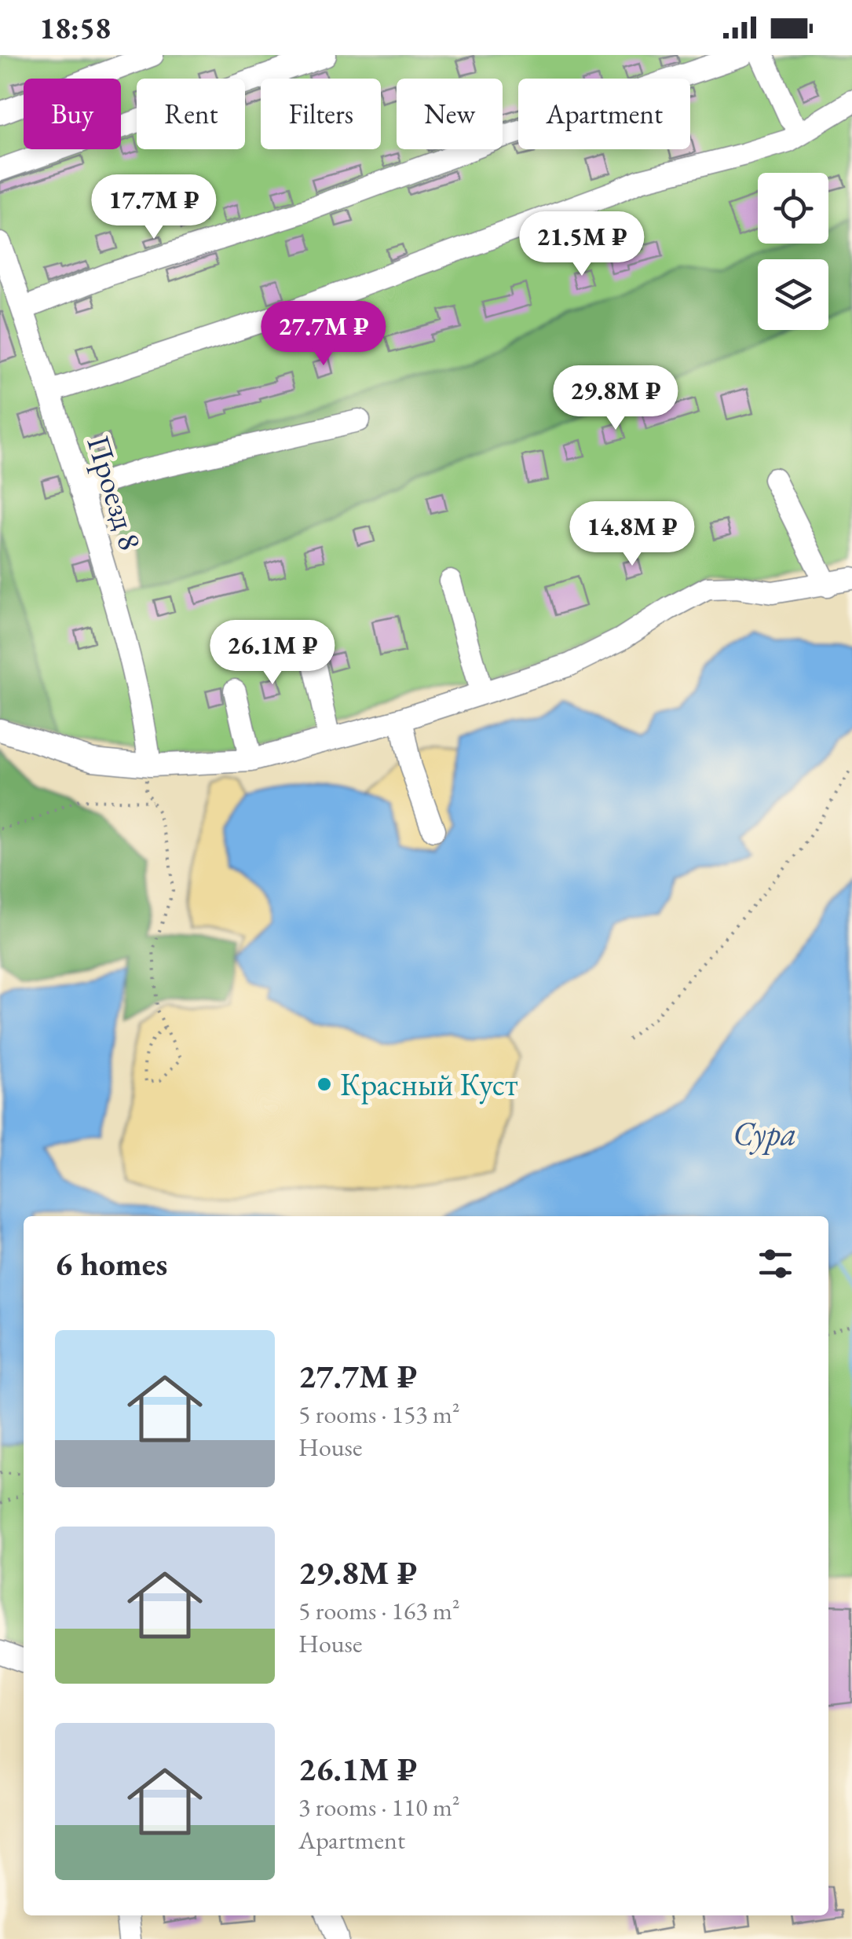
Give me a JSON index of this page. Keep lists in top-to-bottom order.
{
  "streets": {
    "street": ["Проезд 8"]
  },
  "water": ["Сура"],
  "places": ["Красный Куст"],
  "page": {
    "status": "18:58",
    "chip": [
      "Buy",
      "Rent",
      "Filters",
      "New",
      "Apartment"
    ],
    "price": [
      "17.7M ₽",
      "21.5M ₽",
      "27.7M ₽",
      "29.8M ₽",
      "14.8M ₽",
      "26.1M ₽"
    ],
    "heading": "6 homes",
    "list": [
      {
        "name": "27.7M ₽",
        "note": "5 rooms · 153 m² · House"
      },
      {
        "name": "29.8M ₽",
        "note": "5 rooms · 163 m² · House"
      },
      {
        "name": "26.1M ₽",
        "note": "3 rooms · 110 m² · Apartment"
      }
    ]
  }
}
